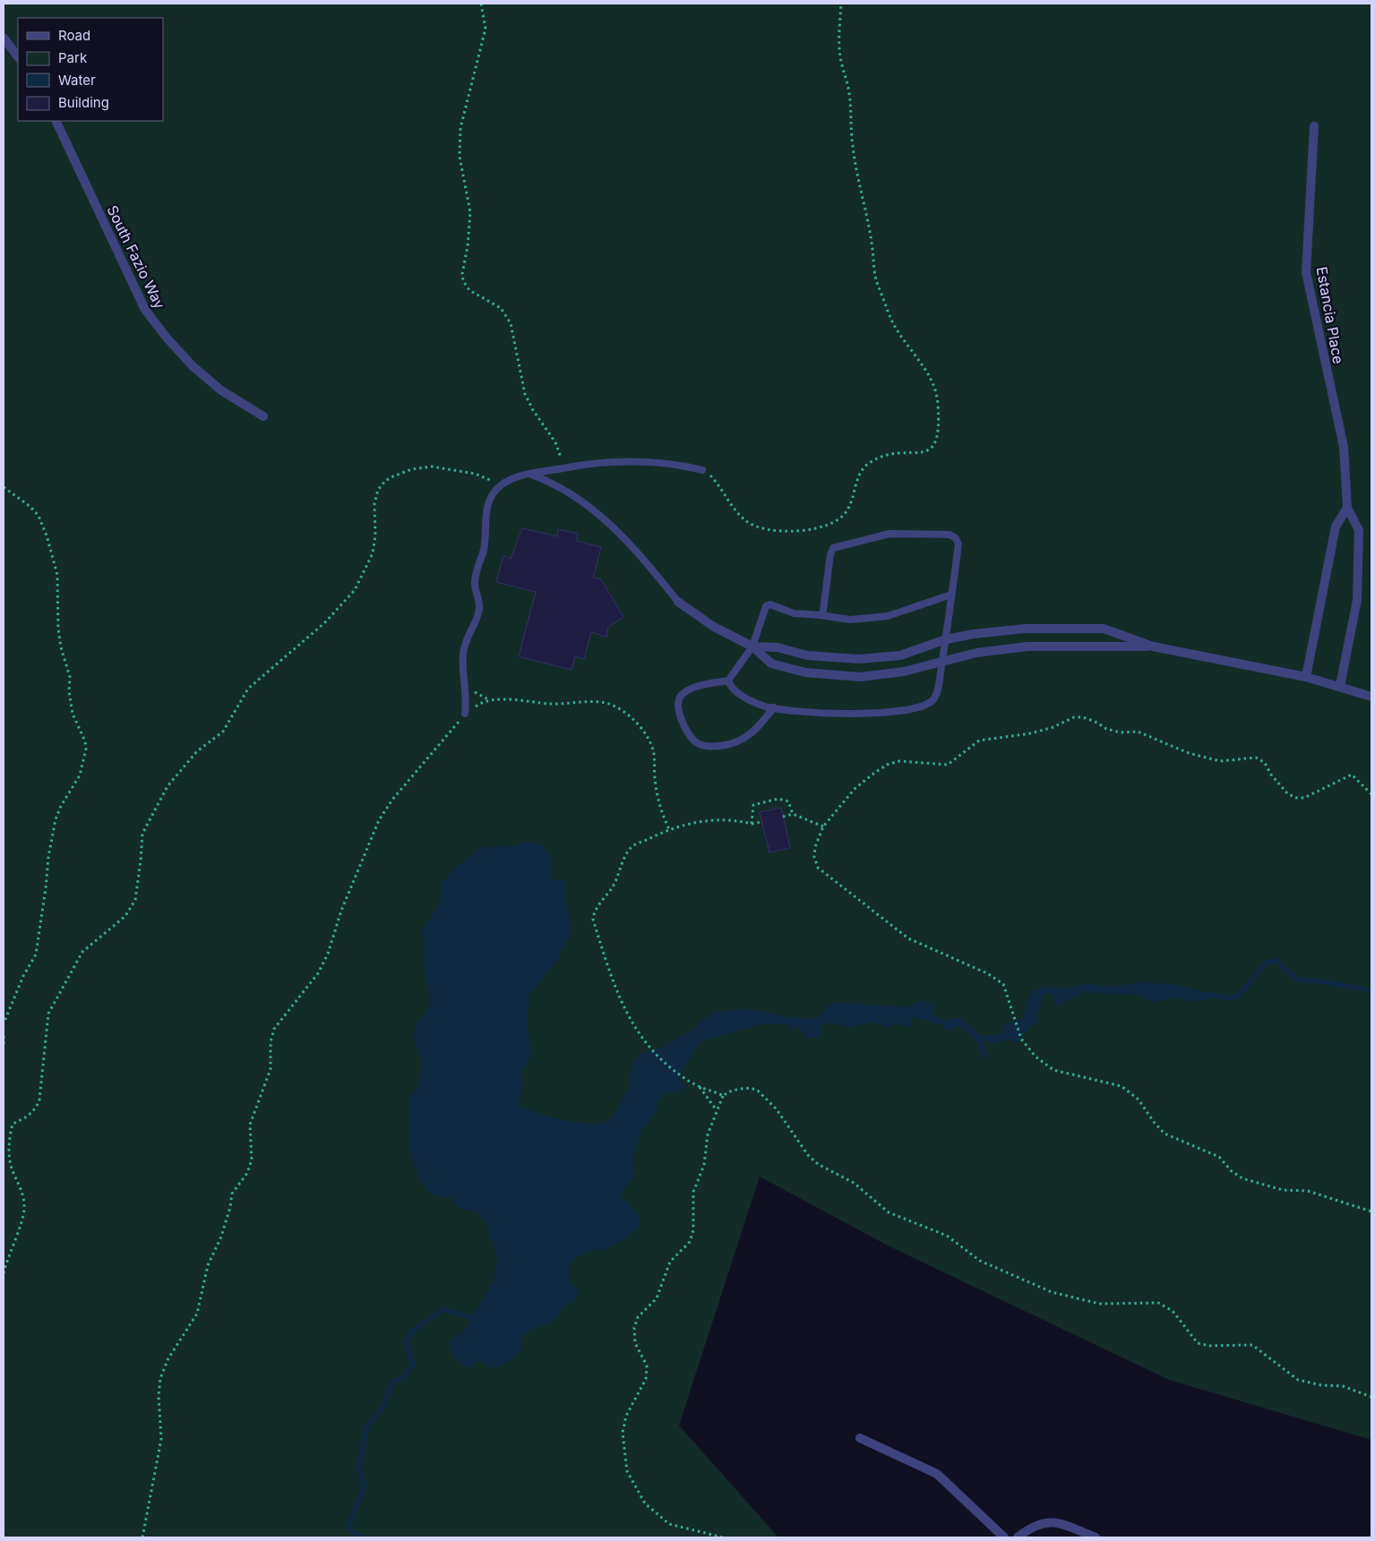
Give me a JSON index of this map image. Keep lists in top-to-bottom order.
{
  "streets": {
    "street": ["South Fazio Way", "Estancia Place"]
  },
  "legend": [
    "Road",
    "Park",
    "Water",
    "Building"
  ]
}
